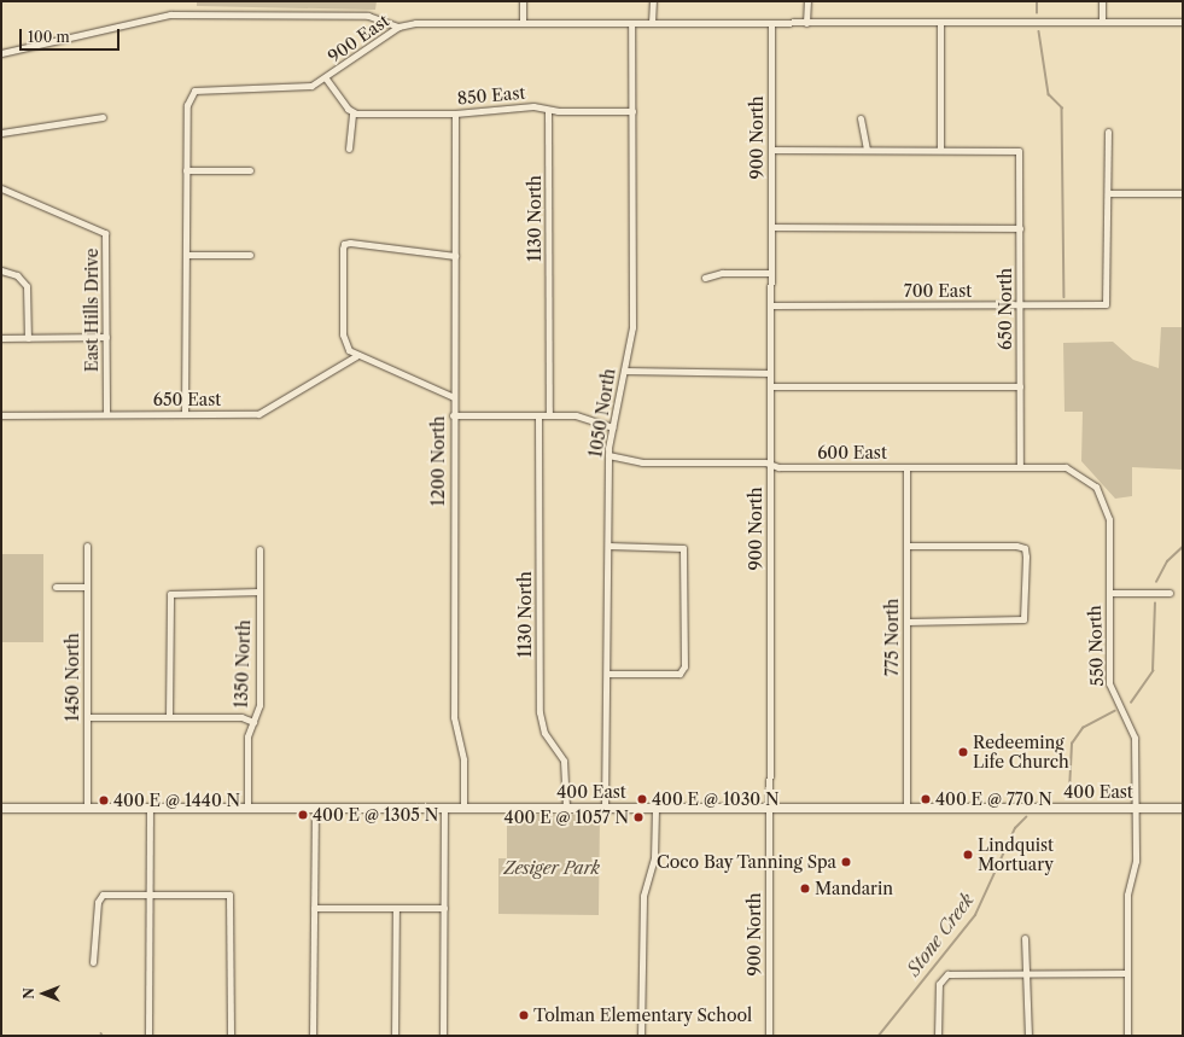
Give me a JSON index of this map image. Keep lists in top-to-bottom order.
{
  "streets": {
    "main road": ["400 East"],
    "street": [
      "900 East",
      "850 East",
      "900 North",
      "1130 North",
      "700 East",
      "650 North",
      "East Hills Drive",
      "650 East",
      "1050 North",
      "600 East",
      "1200 North",
      "775 North",
      "550 North",
      "1350 North",
      "1450 North"
    ]
  },
  "crossings": [
    ["900 East", "900 North"],
    ["900 East", "1050 North"],
    ["850 East", "1130 North"],
    ["850 East", "1050 North"],
    ["850 East", "1200 North"],
    ["900 North", "700 East"],
    ["900 North", "600 East"],
    ["900 North", "400 East"],
    ["1130 North", "400 East"],
    ["700 East", "650 North"],
    ["650 North", "600 East"],
    ["East Hills Drive", "650 East"],
    ["1050 North", "600 East"],
    ["1050 North", "400 East"],
    ["600 East", "775 North"],
    ["600 East", "550 North"],
    ["1200 North", "400 East"],
    ["775 North", "400 East"],
    ["550 North", "400 East"],
    ["1350 North", "400 East"],
    ["1450 North", "400 East"]
  ],
  "water": ["Stone Creek"],
  "parks": ["Zesiger Park"],
  "places": [
    "Redeeming Life Church",
    "400 E @ 1030 N",
    "400 E @ 770 N",
    "400 E @ 1440 N",
    "400 E @ 1305 N",
    "400 E @ 1057 N",
    "Lindquist Mortuary",
    "Coco Bay Tanning Spa",
    "Mandarin",
    "Tolman Elementary School"
  ],
  "scale_bar": "100 m",
  "north": "left"
}
